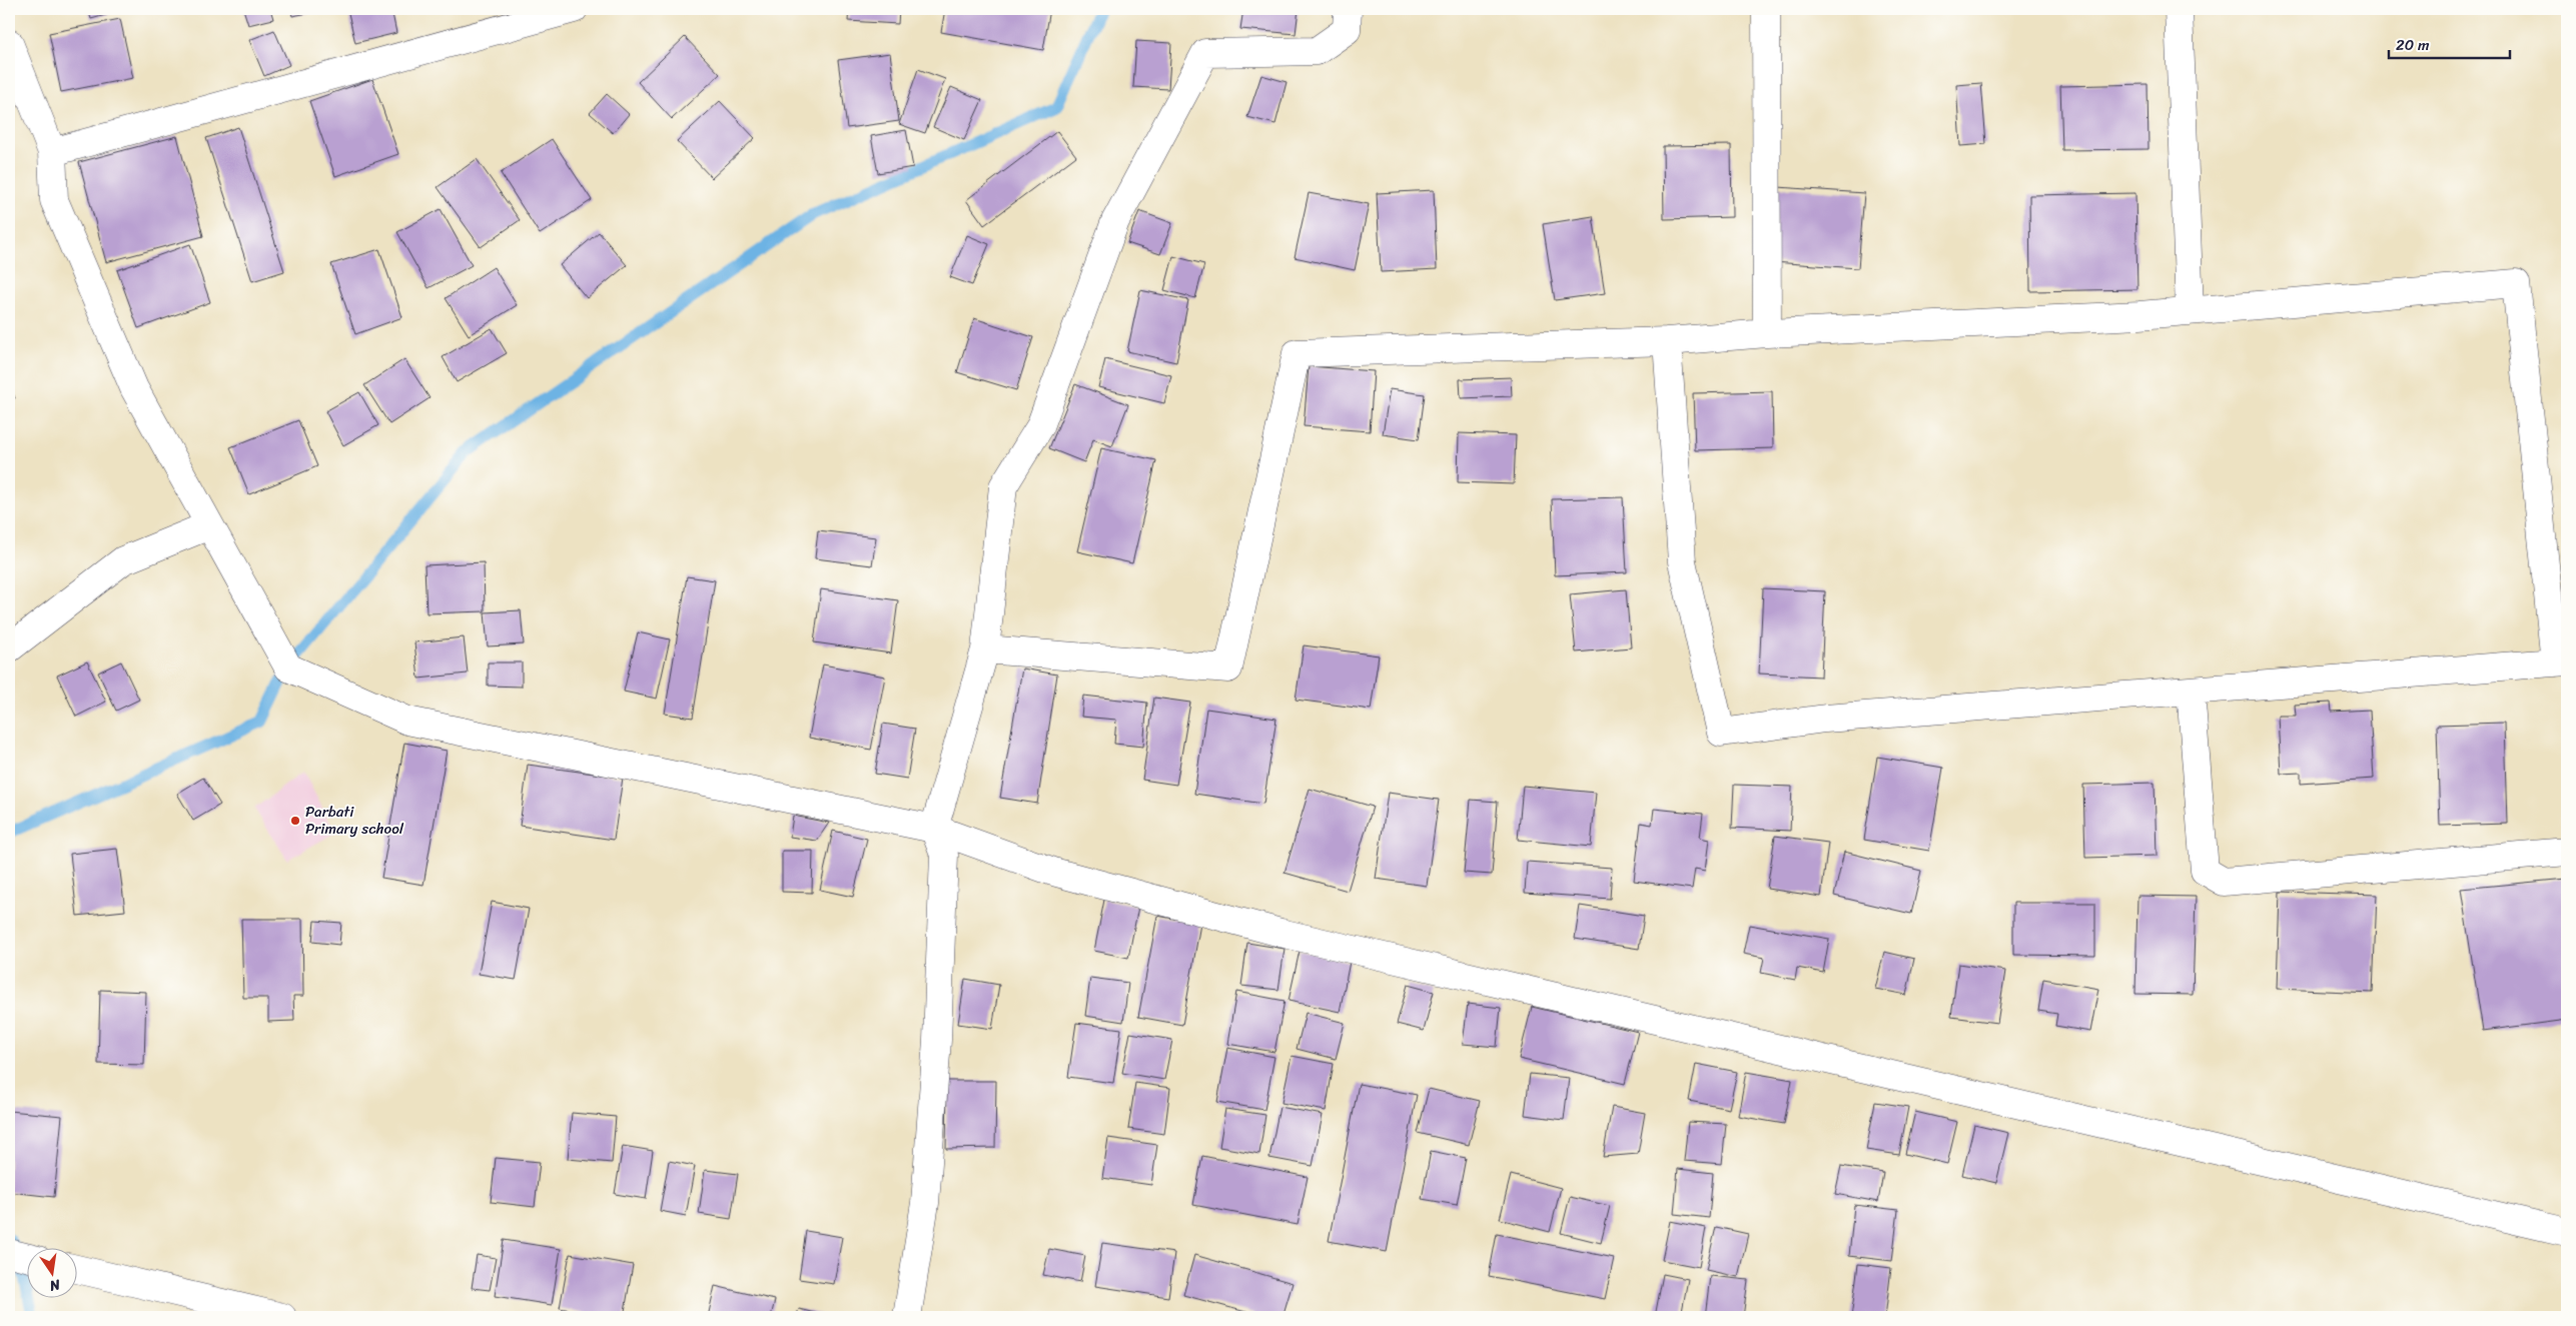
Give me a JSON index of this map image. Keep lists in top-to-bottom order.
{
  "places": ["Parbati Primary school"],
  "scale_bar": "20 m",
  "north": "bottom"
}
